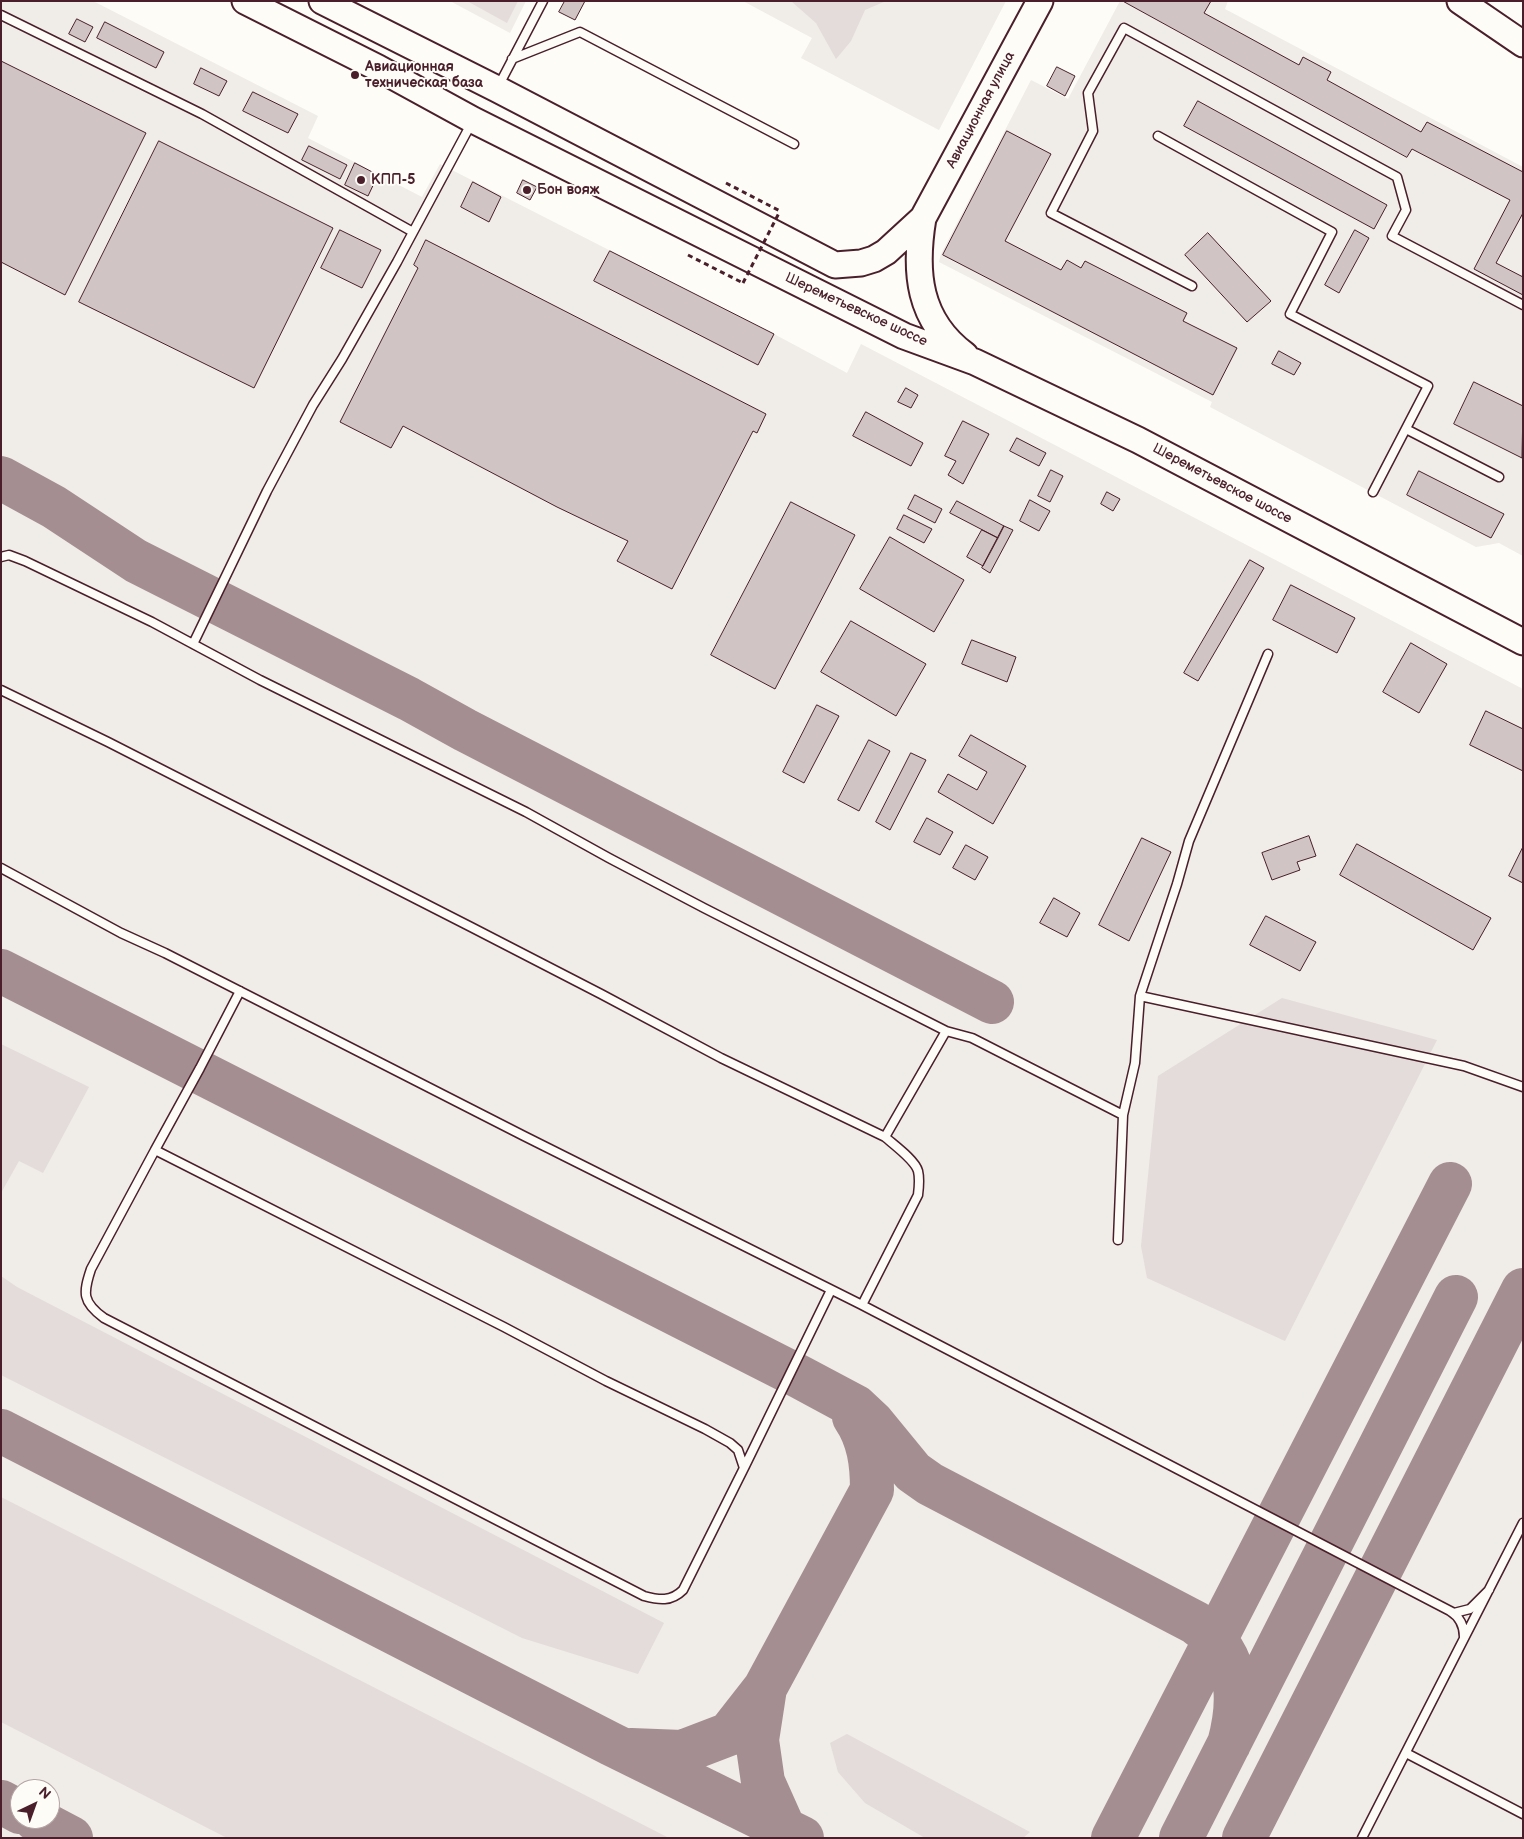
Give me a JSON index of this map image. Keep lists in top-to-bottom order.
{
  "streets": {
    "main road": ["Авиационная улица", "Шереметьевское шоссе"]
  },
  "crossings": [
    ["Авиационная улица", "Шереметьевское шоссе"]
  ],
  "places": ["Авиационная техническая база", "КПП-5", "Бон вояж"],
  "north": "top right"
}
